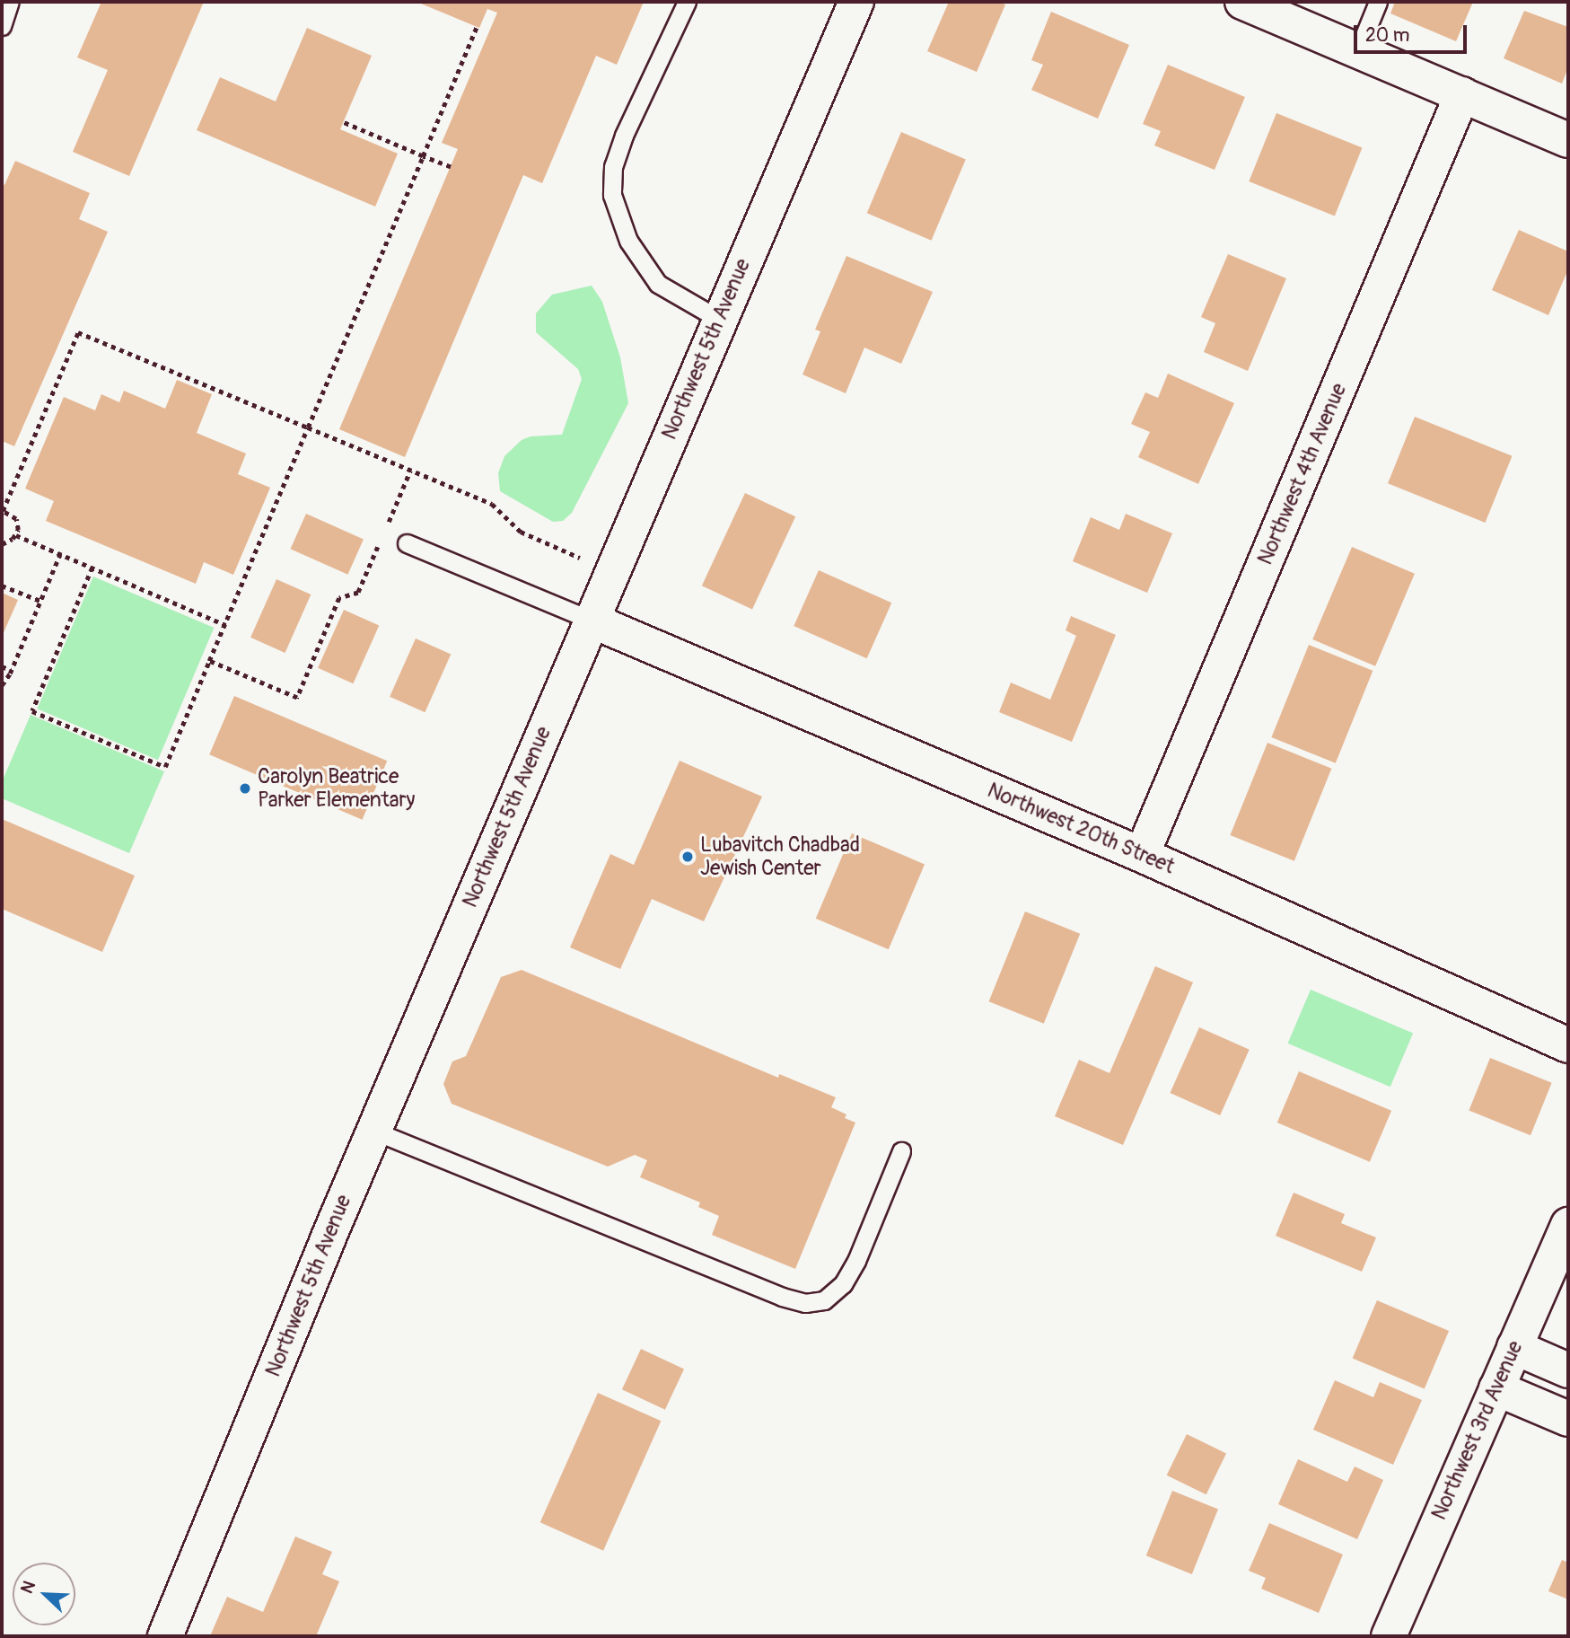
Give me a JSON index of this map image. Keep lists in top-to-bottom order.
{
  "streets": {
    "street": [
      "Northwest 5th Avenue",
      "Northwest 4th Avenue",
      "Northwest 20th Street",
      "Northwest 3rd Avenue"
    ]
  },
  "crossings": [
    ["Northwest 5th Avenue", "Northwest 20th Street"],
    ["Northwest 4th Avenue", "Northwest 20th Street"]
  ],
  "places": ["Carolyn Beatrice Parker Elementary", "Lubavitch Chadbad Jewish Center"],
  "scale_bar": "20 m",
  "north": "top left"
}
